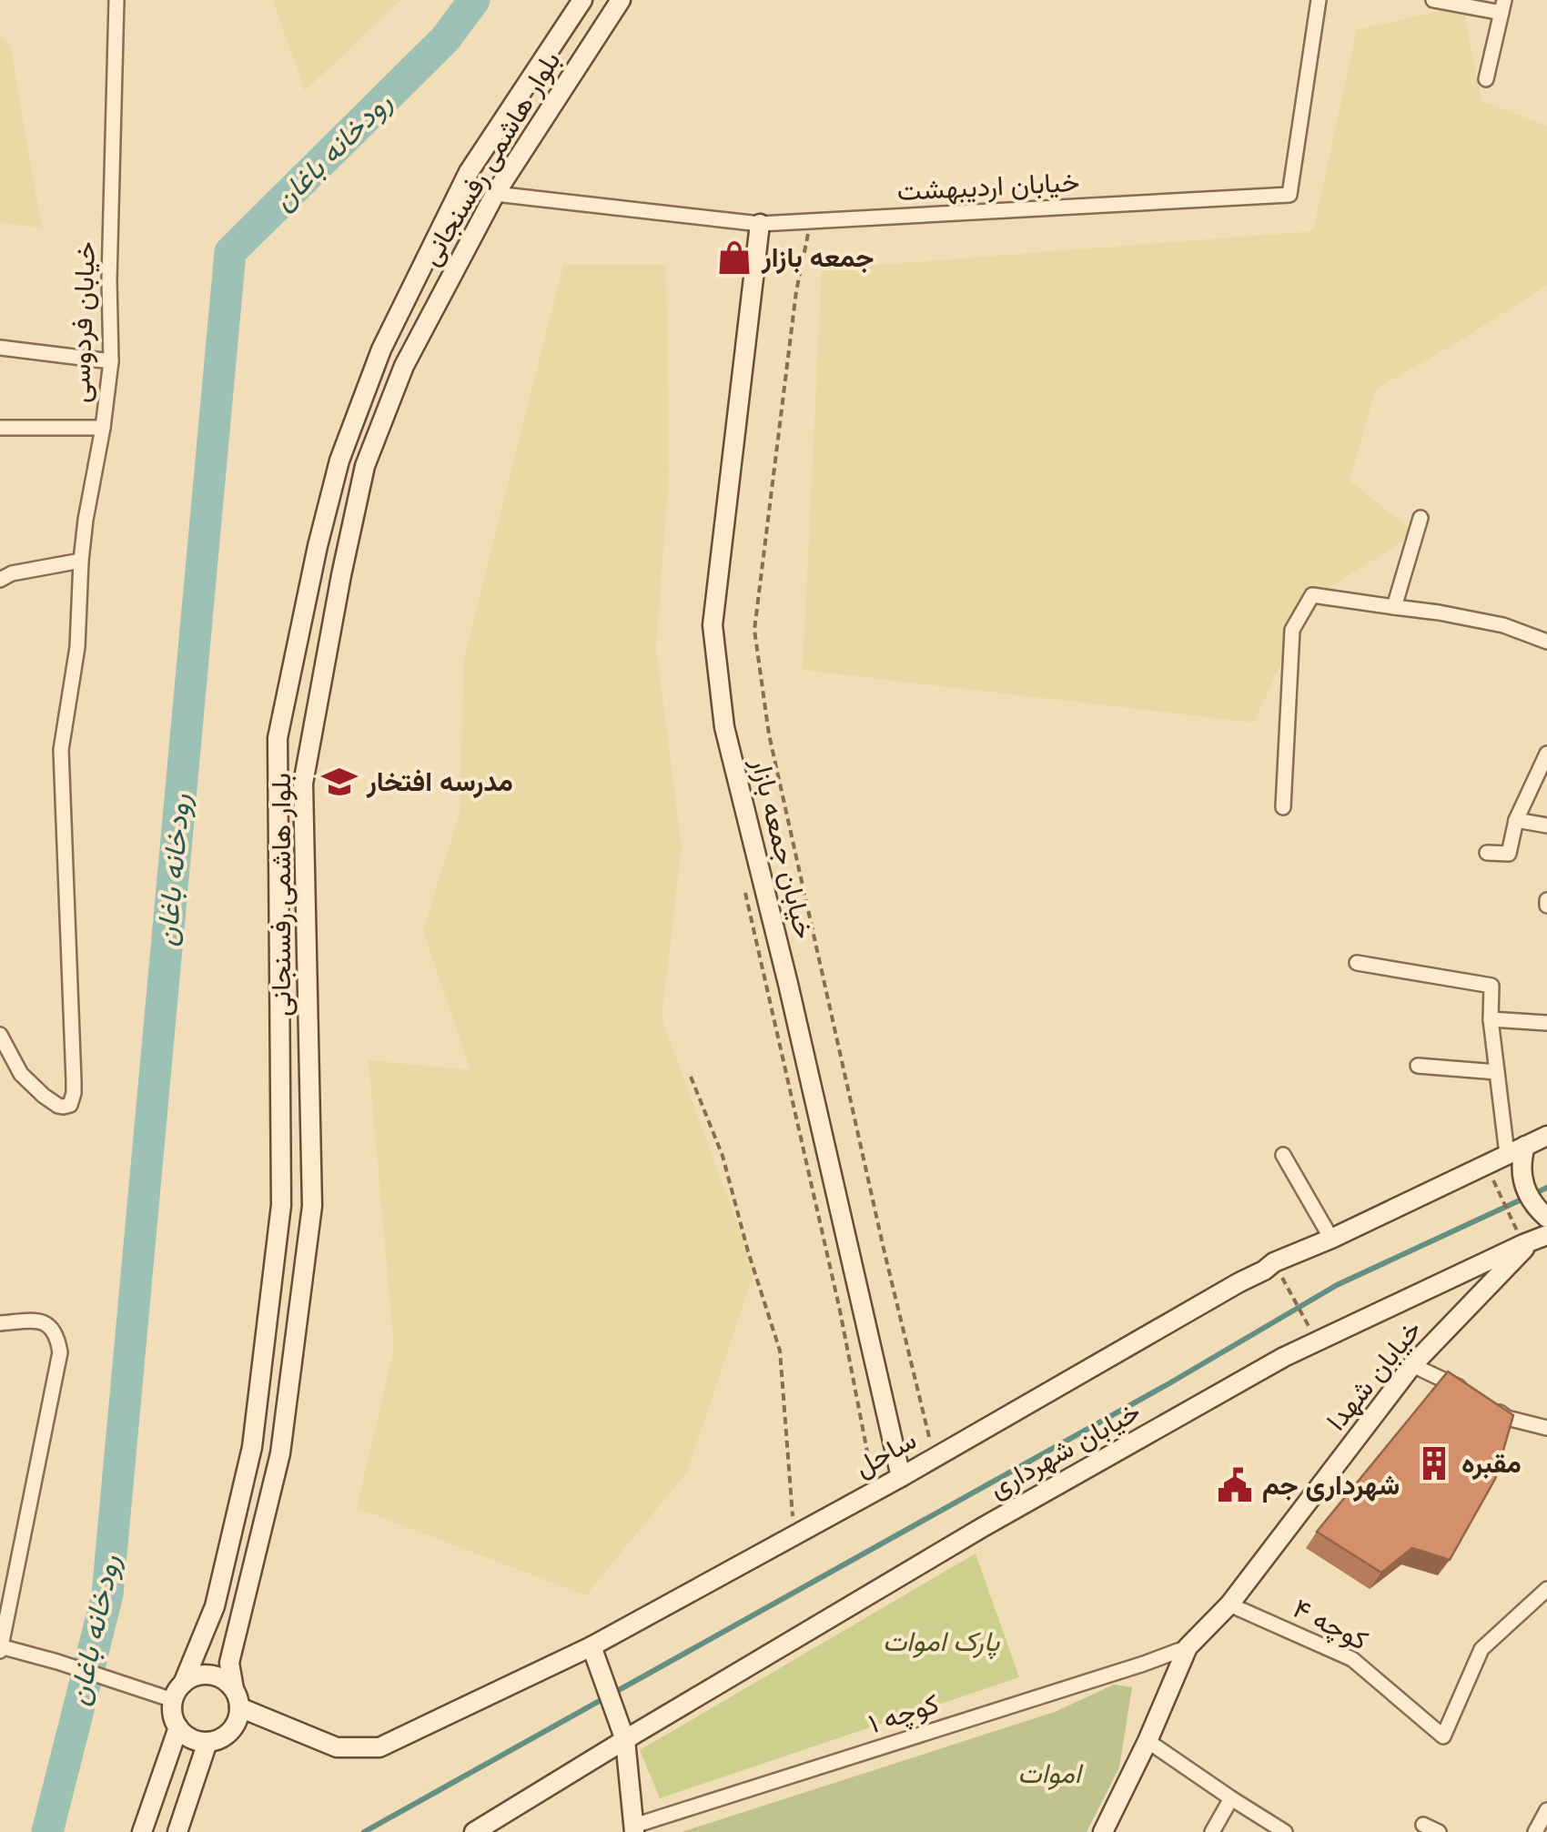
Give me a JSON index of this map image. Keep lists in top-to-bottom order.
{
  "streets": {
    "main road": [
      "بلوار هاشمی رفسنجانی",
      "خیابان جمعه بازار",
      "خیابان شهدا",
      "خیابان شهرداری",
      "ساحل"
    ],
    "street": [
      "خیابان اردیبهشت",
      "خیابان فردوسی",
      "کوچه ۴",
      "کوچه ۱"
    ]
  },
  "crossings": [
    ["بلوار هاشمی رفسنجانی", "خیابان اردیبهشت"],
    ["بلوار هاشمی رفسنجانی", "ساحل"],
    ["خیابان اردیبهشت", "خیابان جمعه بازار"],
    ["خیابان جمعه بازار", "ساحل"],
    ["خیابان شهدا", "خیابان شهرداری"],
    ["خیابان شهدا", "کوچه ۴"],
    ["خیابان شهدا", "کوچه ۱"]
  ],
  "water": ["رودخانه باغان"],
  "parks": ["پارک اموات", "اموات"],
  "places": {
    "shop": ["جمعه بازار"],
    "school or university": ["مدرسه افتخار"],
    "building": ["مقبره"],
    "public building": ["شهرداری جم"]
  }
}
